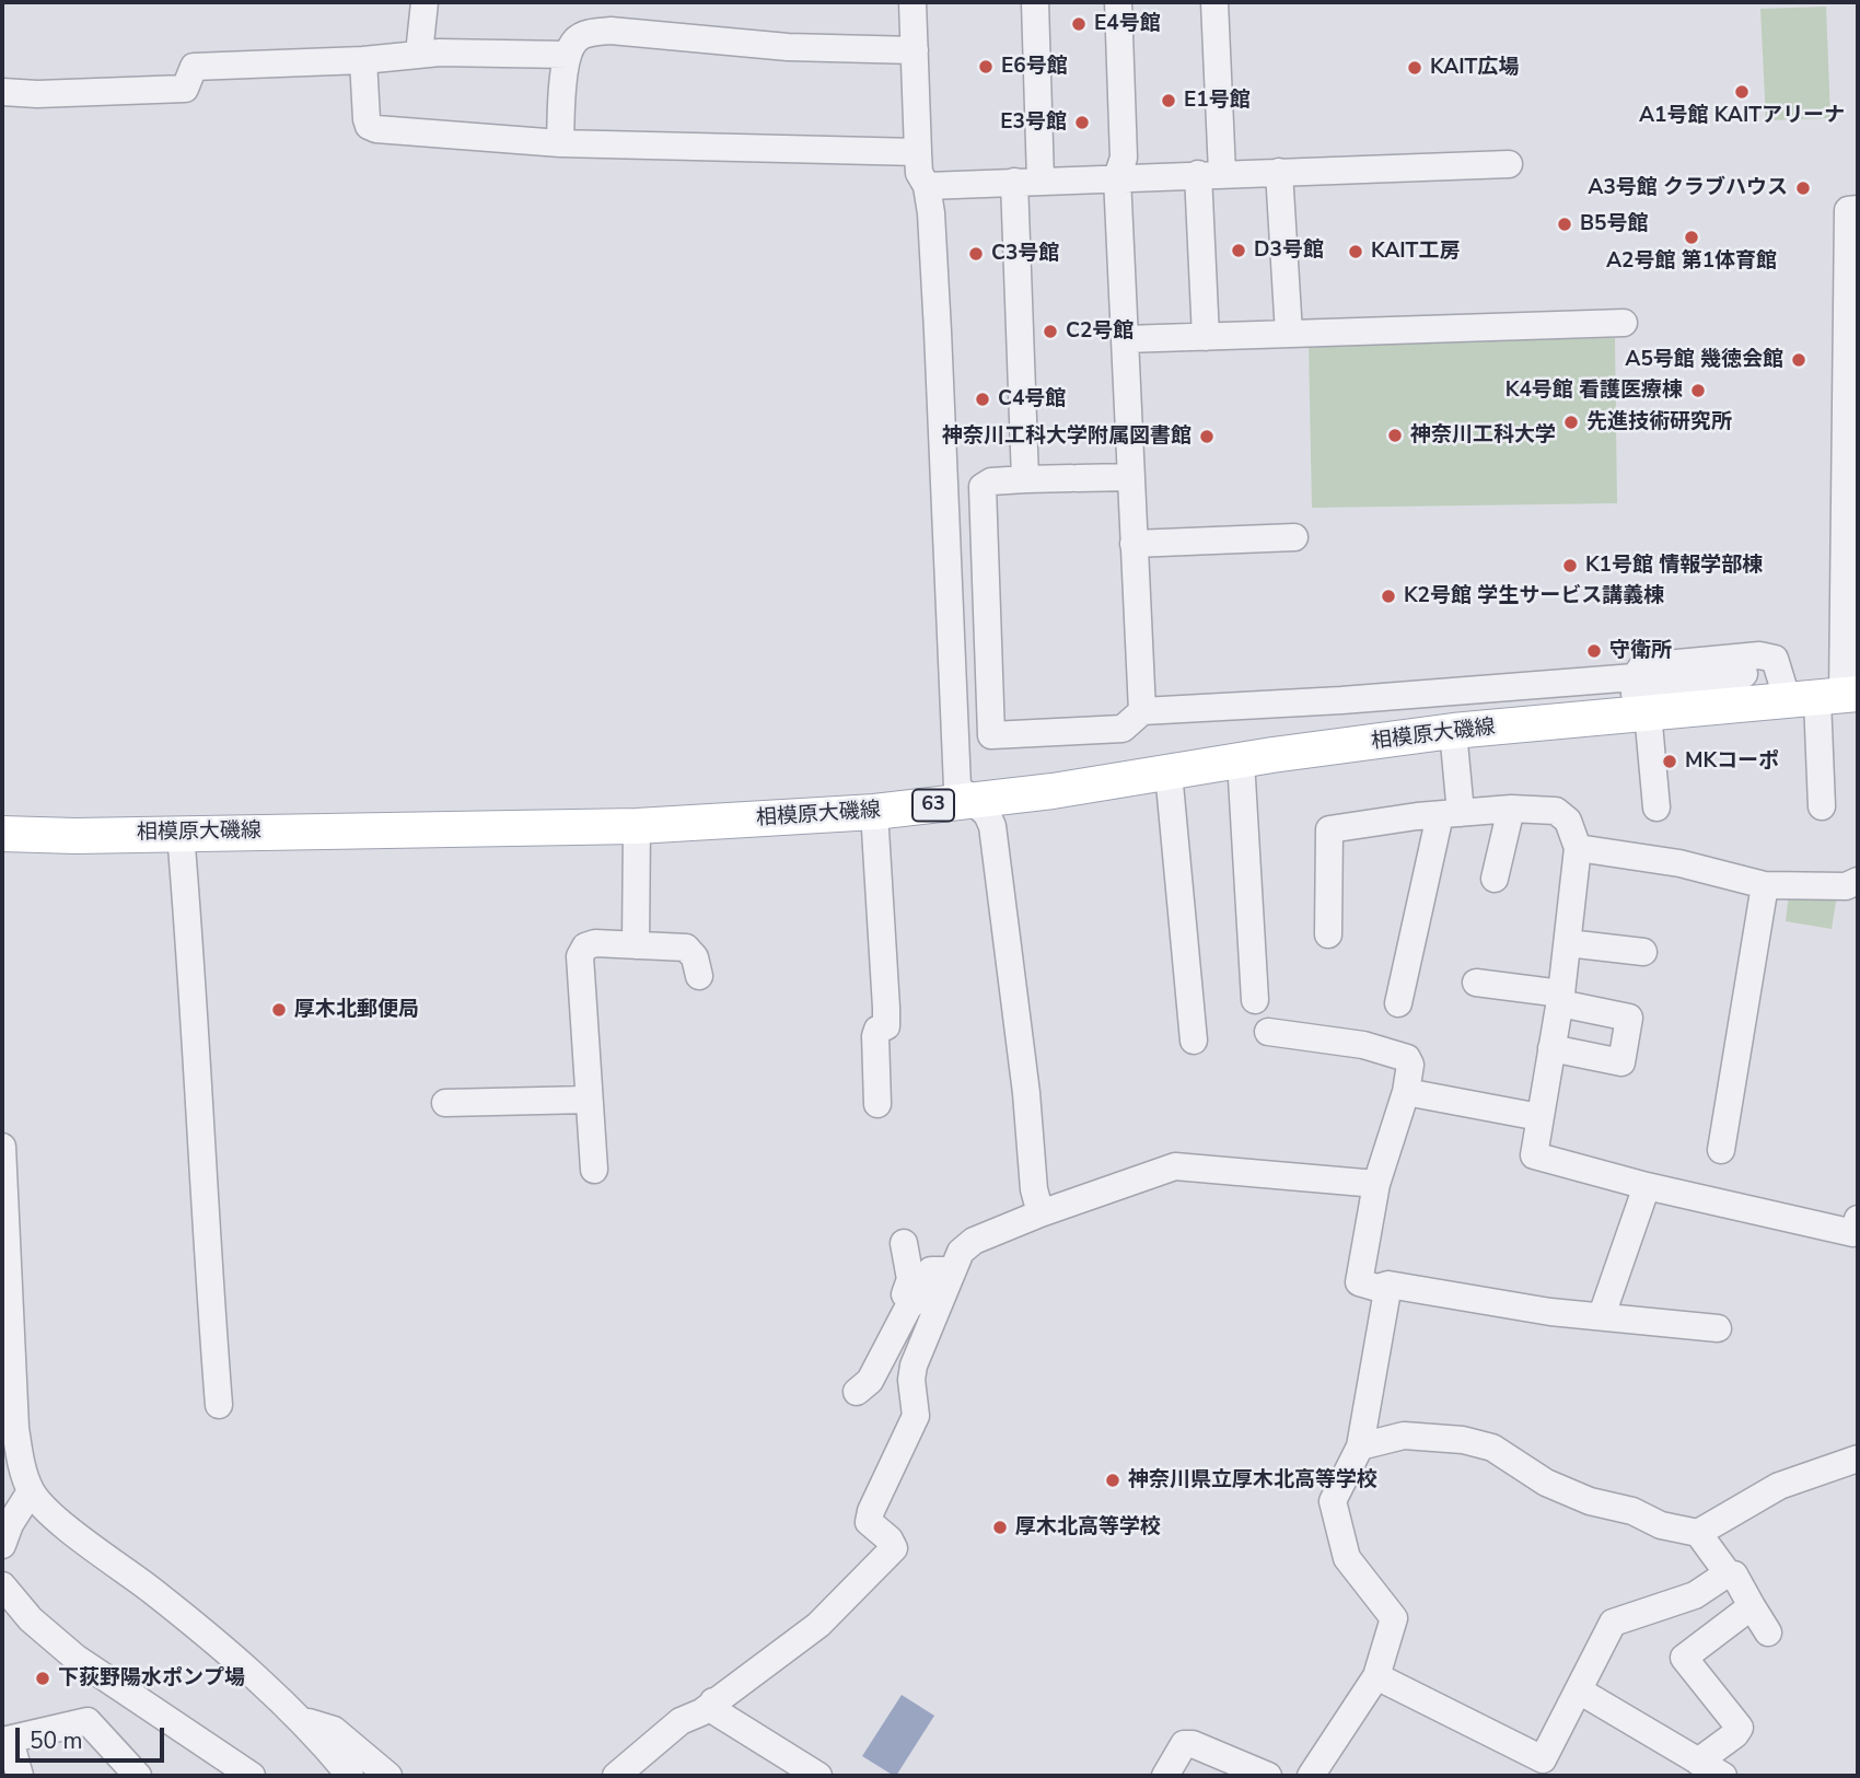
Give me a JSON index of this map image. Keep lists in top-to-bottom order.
{
  "streets": {
    "main road": ["相模原大磯線", "63"]
  },
  "places": [
    "E4号館",
    "E6号館",
    "KAIT広場",
    "A1号館 KAITアリーナ",
    "E1号館",
    "E3号館",
    "A3号館 クラブハウス",
    "B5号館",
    "A2号館 第1体育館",
    "D3号館",
    "KAIT工房",
    "C3号館",
    "C2号館",
    "A5号館 幾徳会館",
    "K4号館 看護医療棟",
    "C4号館",
    "先進技術研究所",
    "神奈川工科大学",
    "神奈川工科大学附属図書館",
    "K1号館 情報学部棟",
    "K2号館 学生サービス講義棟",
    "守衛所",
    "MKコーポ",
    "厚木北郵便局",
    "神奈川県立厚木北高等学校",
    "厚木北高等学校",
    "下荻野陽水ポンプ場"
  ],
  "scale_bar": "50 m"
}
